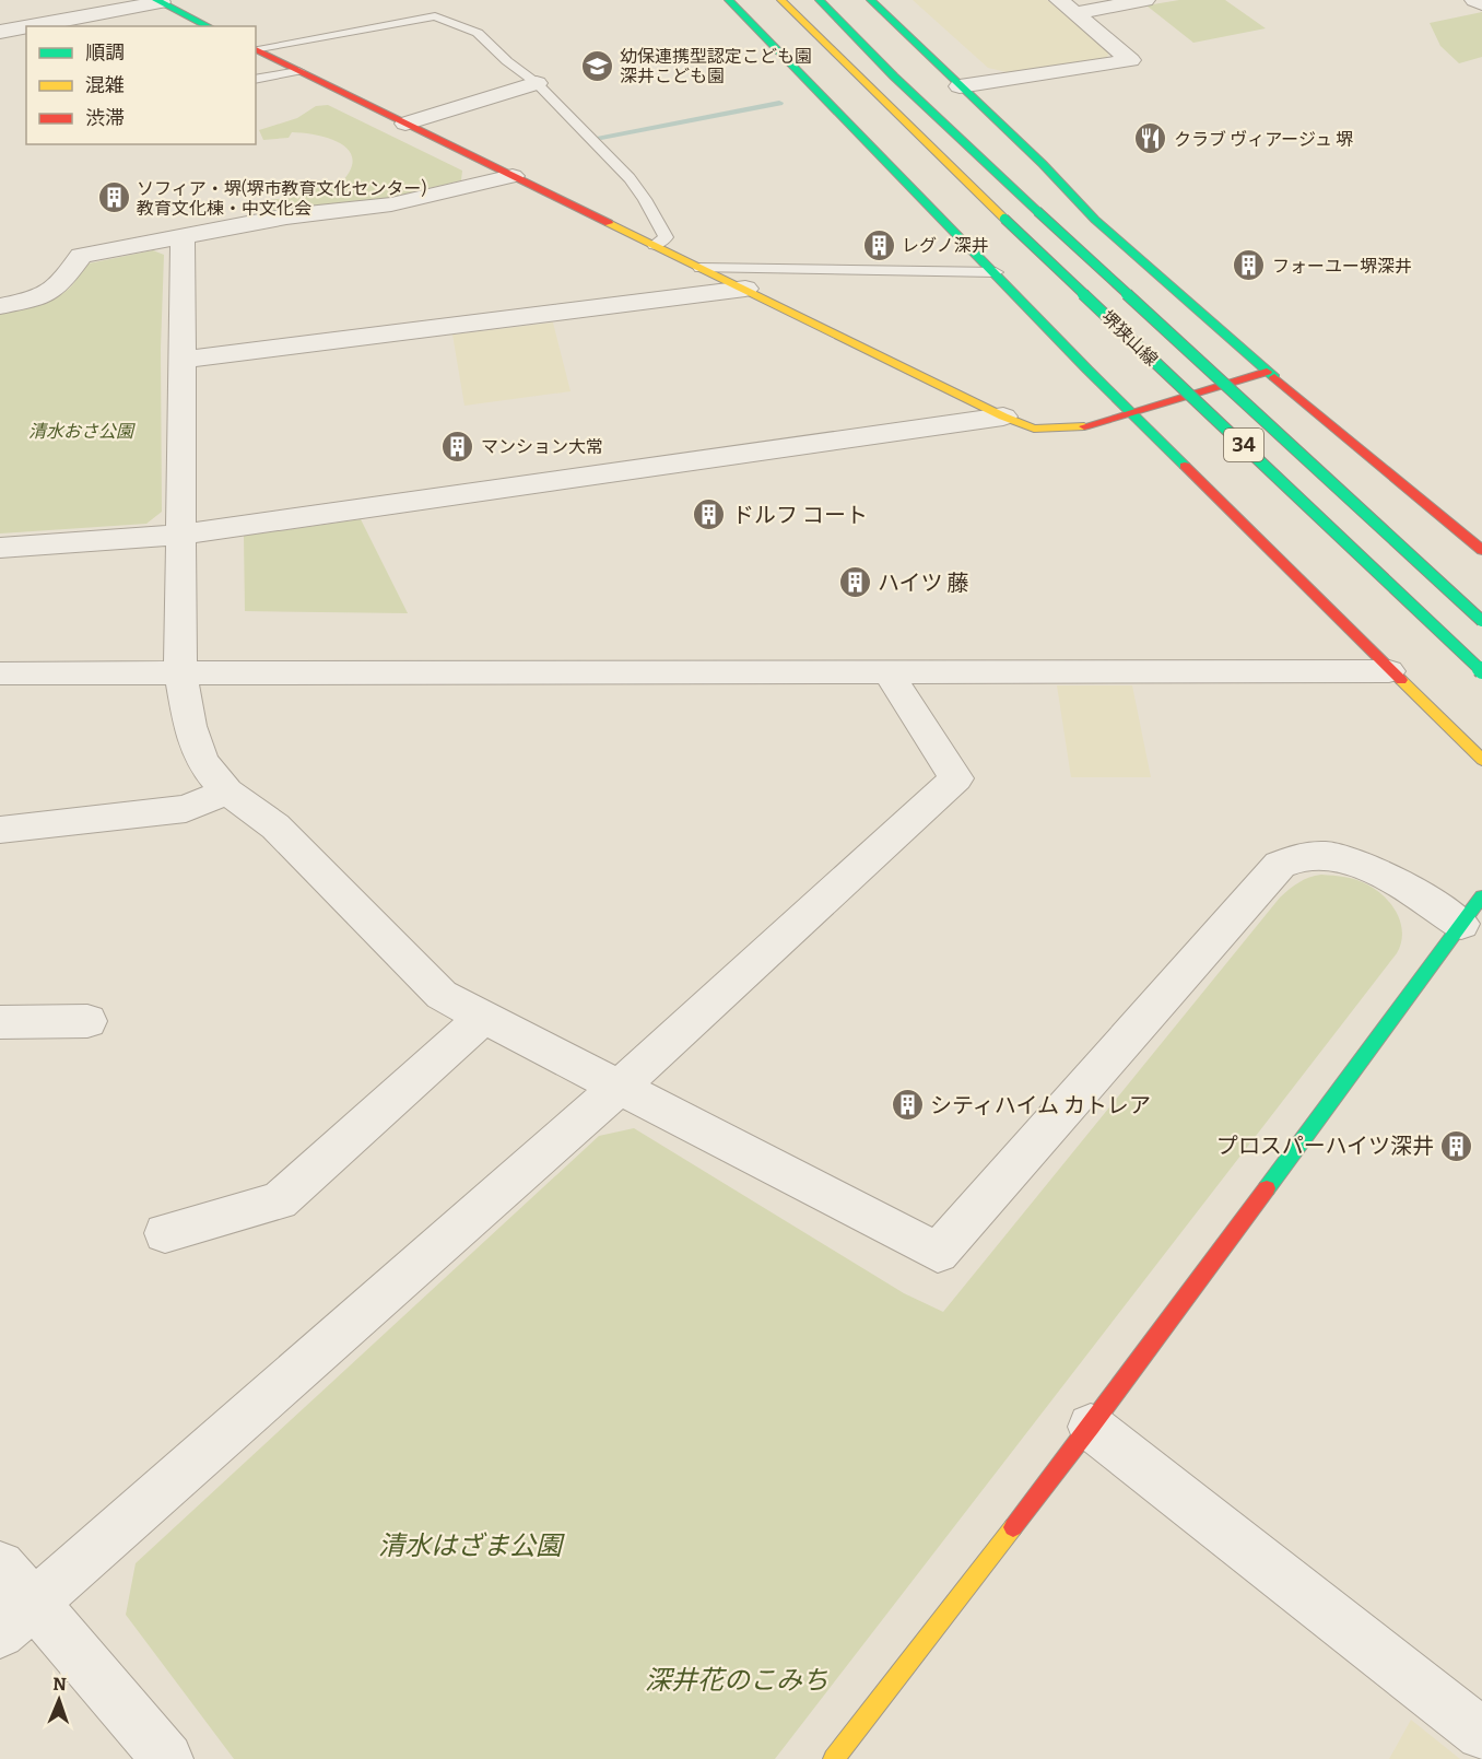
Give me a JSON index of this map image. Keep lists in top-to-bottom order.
{
  "streets": {
    "main road": ["堺狭山線", "34"]
  },
  "parks": ["清水おさ公園", "清水はざま公園", "深井花のこみち"],
  "places": {
    "school or university": ["幼保連携型認定こども園 深井こども園"],
    "restaurant": ["クラブ ヴィアージュ 堺"],
    "building": [
      "ソフィア・堺(堺市教育文化センター) 教育文化棟・中文化会",
      "レグノ深井",
      "フォーユー堺深井",
      "マンション大常",
      "ドルフ コート",
      "ハイツ 藤",
      "シティハイム カトレア",
      "プロスパーハイツ深井"
    ]
  },
  "legend": ["順調", "混雑", "渋滞"],
  "north": "top"
}
